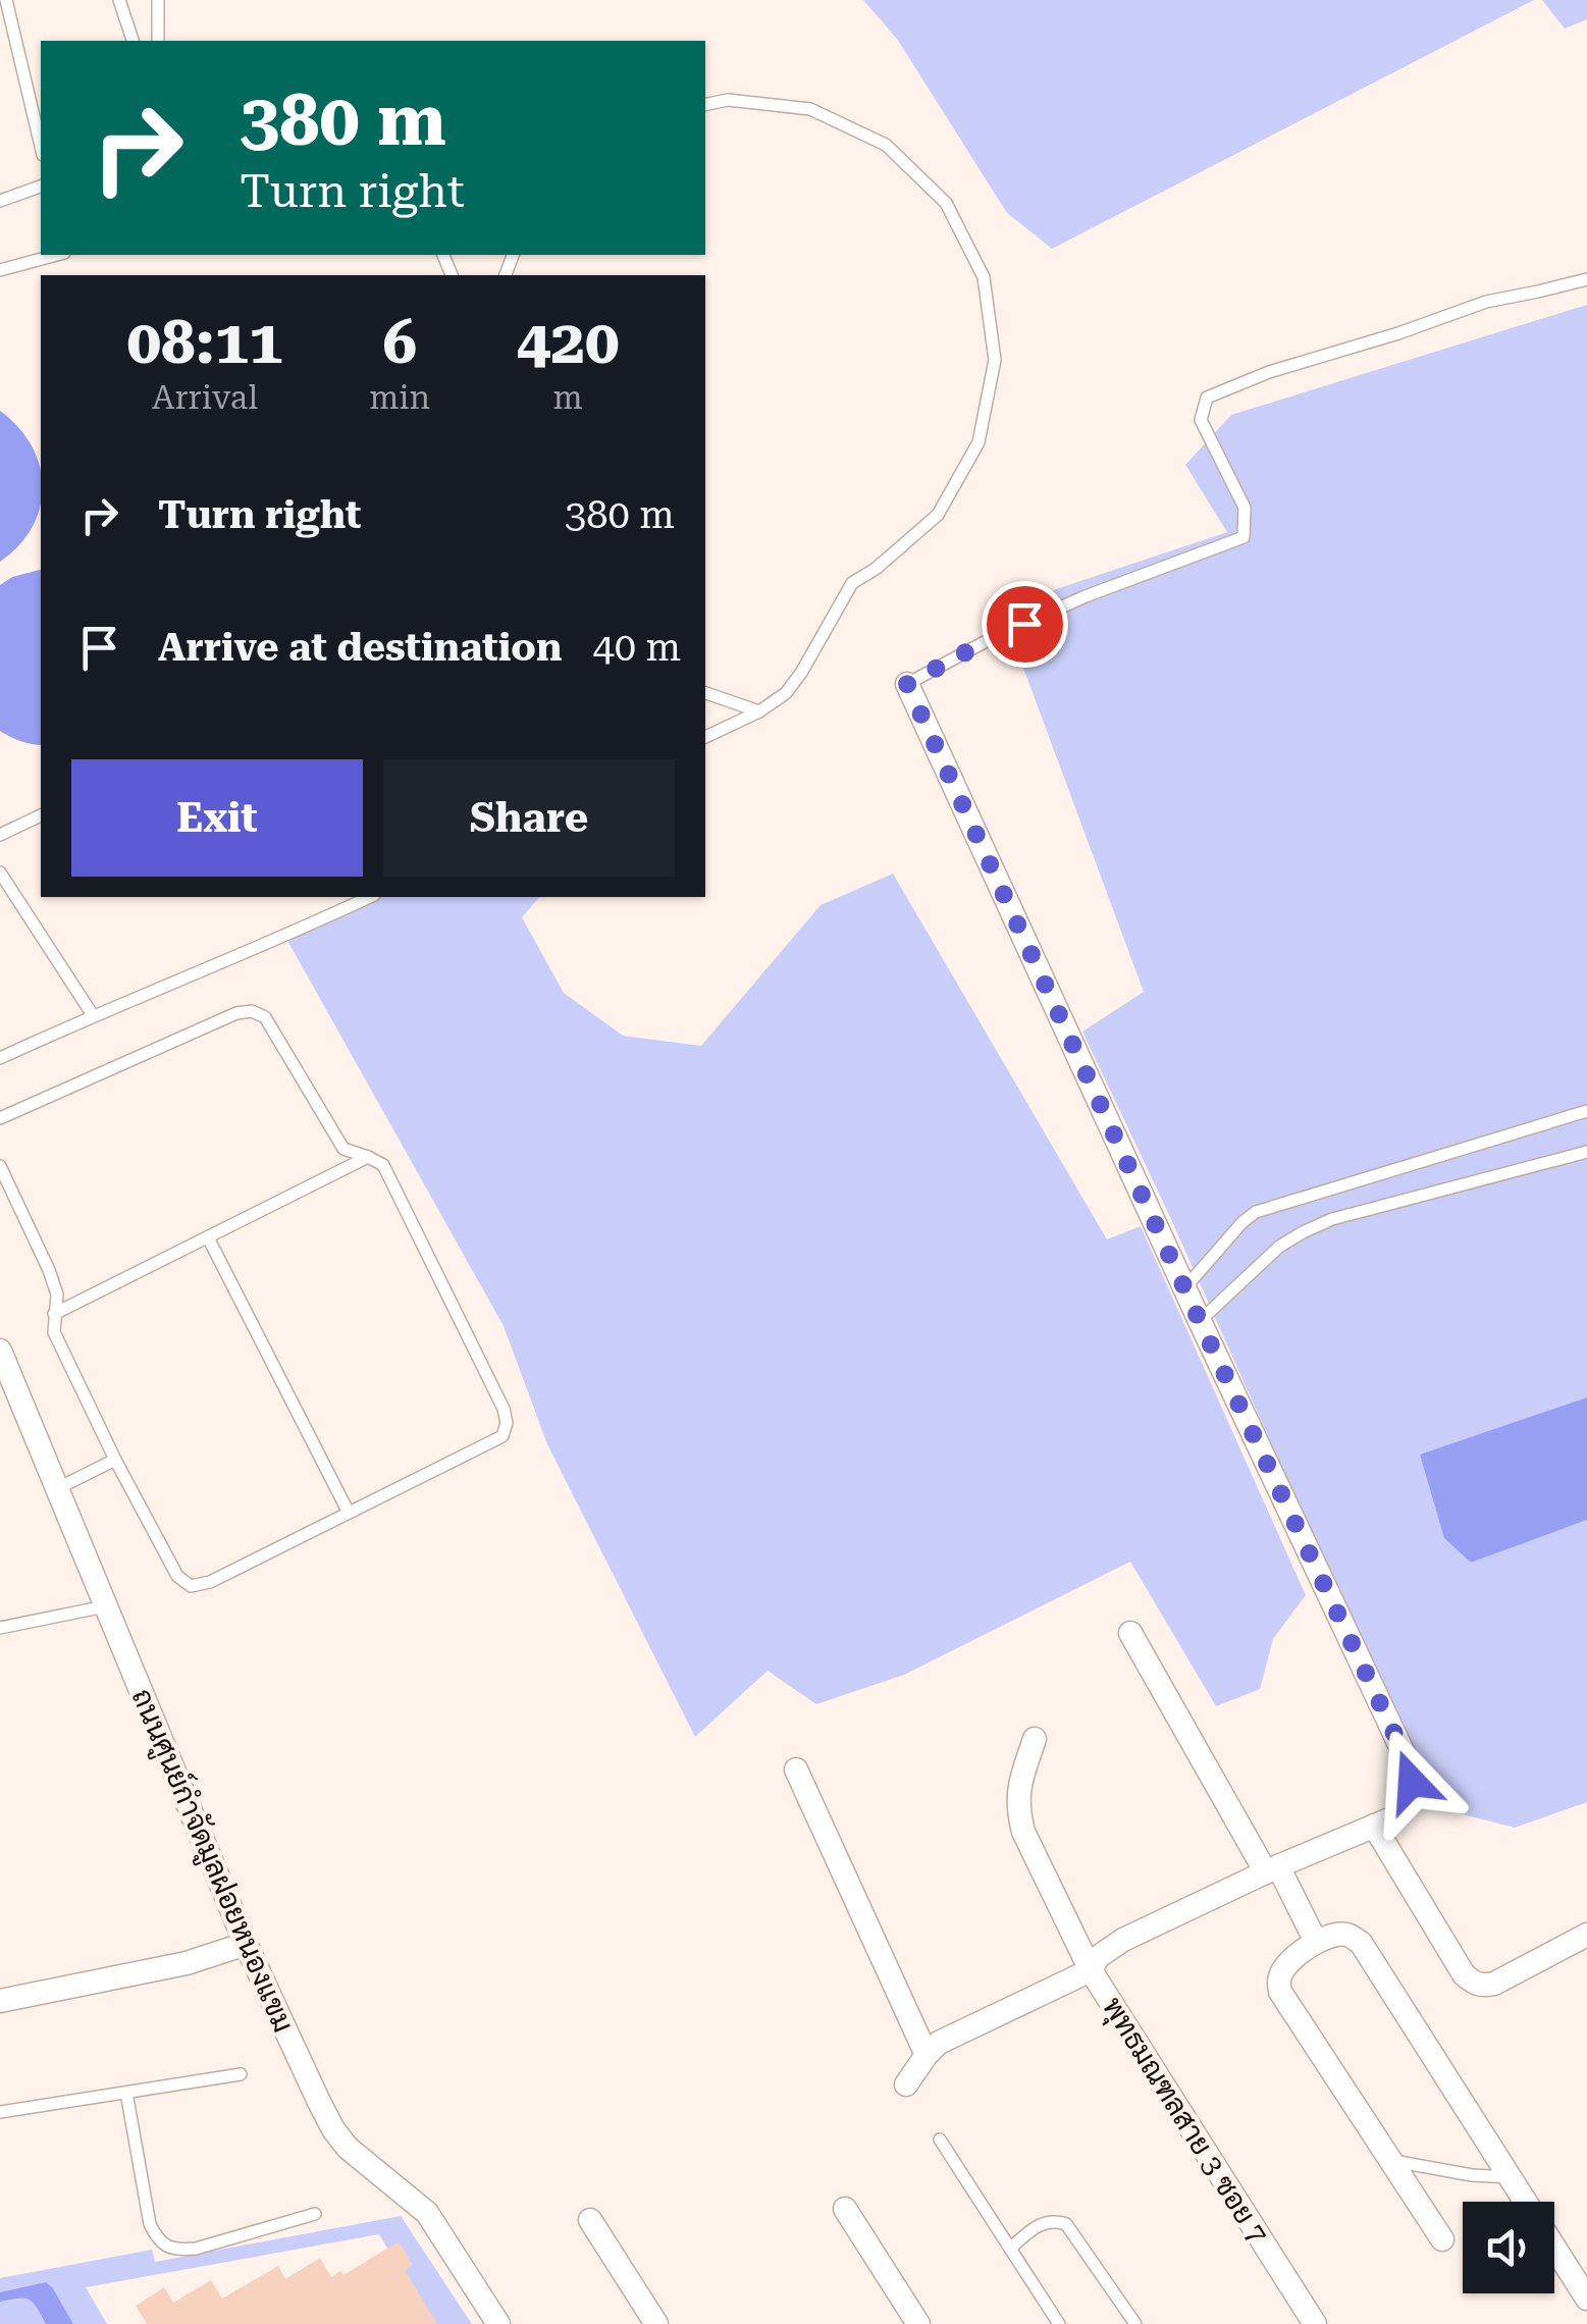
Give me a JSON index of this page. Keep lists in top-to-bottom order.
{
  "streets": {
    "street": ["ถนนศูนย์กำจัดมูลฝอยหนองแขม", "พุทธมณฑลสาย 3 ซอย 7"]
  },
  "page": {
    "turn": ["380 m", "Turn right"],
    "eta": [
      "08:11",
      "Arrival",
      "6",
      "min",
      "420",
      "m"
    ],
    "list": [
      {
        "name": "Turn right",
        "value": "380 m"
      },
      {
        "name": "Arrive at destination",
        "value": "40 m"
      }
    ],
    "buttons": ["Exit", "Share"]
  }
}
